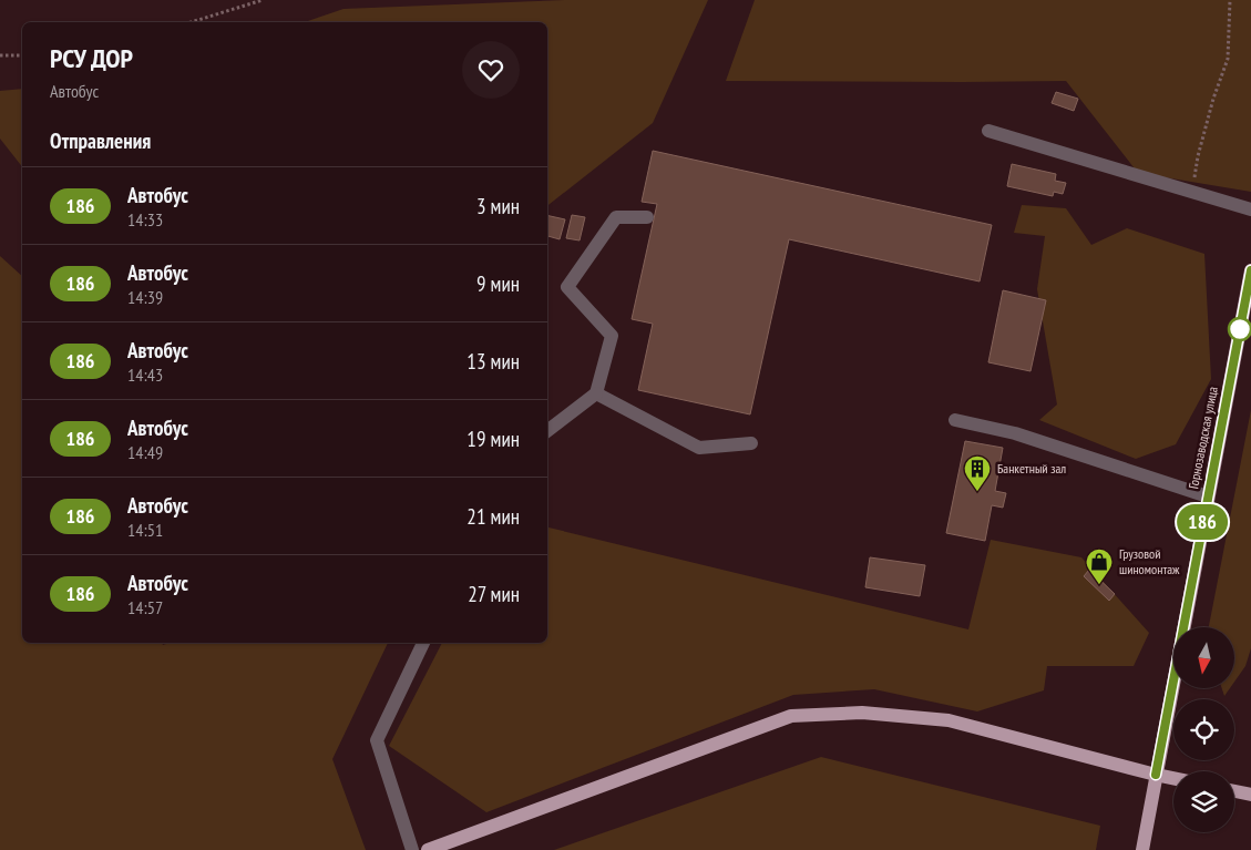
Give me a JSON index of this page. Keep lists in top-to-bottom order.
{
  "streets": {
    "main road": ["Горнозаводская улица"]
  },
  "places": {
    "building": ["Банкетный зал"],
    "shop": ["Грузовой шиномонтаж"]
  },
  "lines": ["bus line 186"],
  "north": "bottom",
  "page": {
    "on_map": "186",
    "heading": [
      ["РСУ ДОР", "Автобус"],
      "Отправления"
    ],
    "list": [
      {
        "mark": "186",
        "name": "Автобус",
        "note": "14:33",
        "value": "3 мин"
      },
      {
        "mark": "186",
        "name": "Автобус",
        "note": "14:39",
        "value": "9 мин"
      },
      {
        "mark": "186",
        "name": "Автобус",
        "note": "14:43",
        "value": "13 мин"
      },
      {
        "mark": "186",
        "name": "Автобус",
        "note": "14:49",
        "value": "19 мин"
      },
      {
        "mark": "186",
        "name": "Автобус",
        "note": "14:51",
        "value": "21 мин"
      },
      {
        "mark": "186",
        "name": "Автобус",
        "note": "14:57",
        "value": "27 мин"
      }
    ]
  }
}
